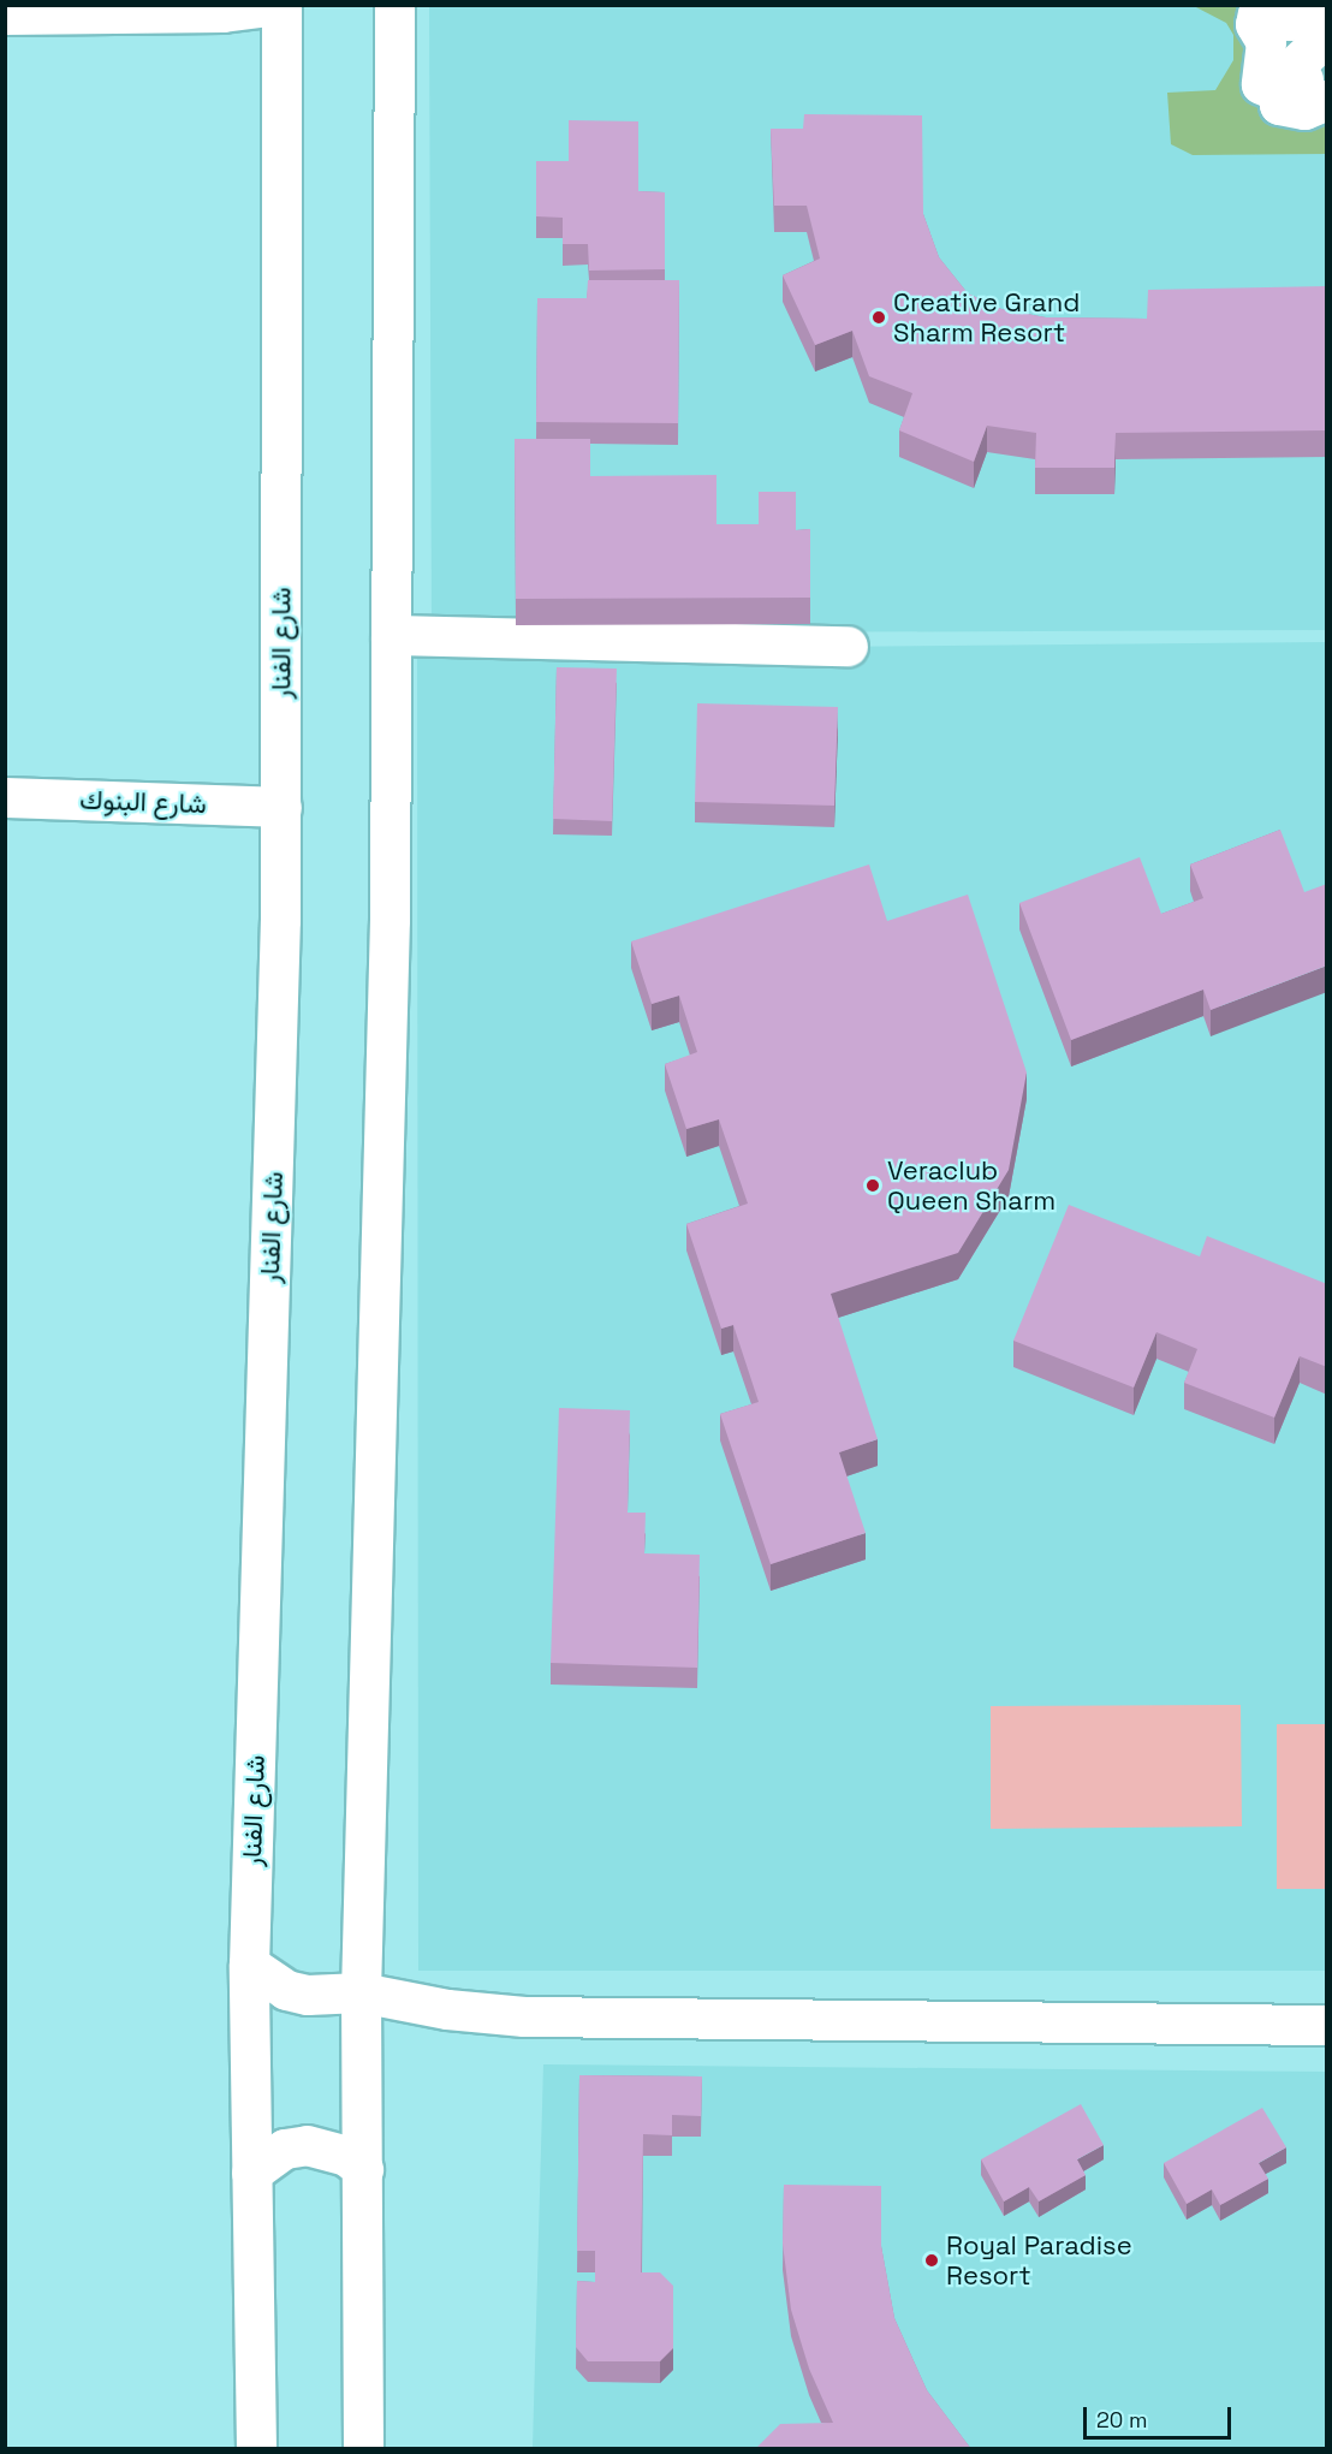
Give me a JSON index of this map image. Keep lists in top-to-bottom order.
{
  "streets": {
    "main road": ["شارع الفنار", "شارع البنوك"]
  },
  "crossings": [
    ["شارع الفنار", "شارع البنوك"]
  ],
  "places": ["Creative Grand Sharm Resort", "Veraclub Queen Sharm", "Royal Paradise Resort"],
  "scale_bar": "20 m"
}
